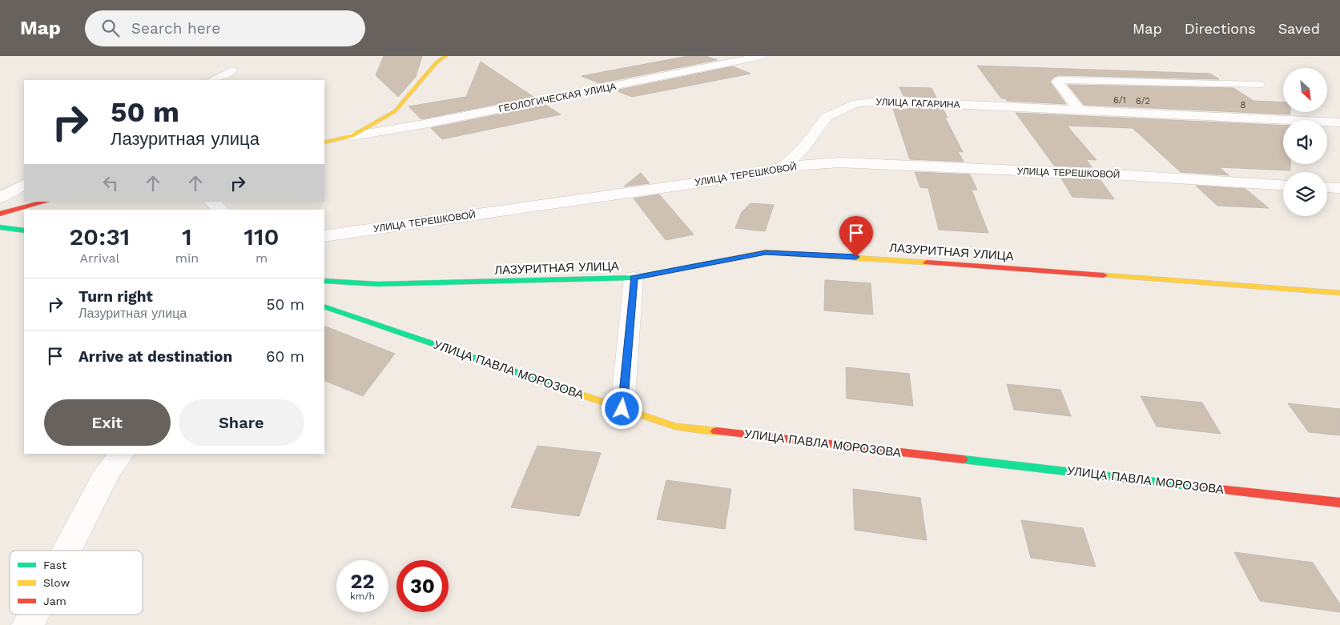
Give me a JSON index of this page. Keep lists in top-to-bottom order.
{
  "streets": {
    "street": [
      "ГЕОЛОГИЧЕСКАЯ УЛИЦА",
      "УЛИЦА ГАГАРИНА",
      "УЛИЦА ТЕРЕШКОВОЙ",
      "ЛАЗУРИТНАЯ УЛИЦА",
      "УЛИЦА ПАВЛА МОРОЗОВА"
    ]
  },
  "crossings": [
    ["УЛИЦА ГАГАРИНА", "УЛИЦА ТЕРЕШКОВОЙ"]
  ],
  "house_numbers": ["6/1", "6/2", "8"],
  "legend": ["Fast", "Slow", "Jam"],
  "north": "bottom right",
  "page": {
    "header": "Map",
    "search": "Search here",
    "nav": ["Map", "Directions", "Saved"],
    "turn": ["50 m", "Лазуритная улица"],
    "eta": [
      "20:31",
      "Arrival",
      "1",
      "min",
      "110",
      "m"
    ],
    "list": [
      {
        "name": "Turn right",
        "note": "Лазуритная улица",
        "value": "50 m"
      },
      {
        "name": "Arrive at destination",
        "value": "60 m"
      }
    ],
    "buttons": ["Exit", "Share"],
    "speed": "22 km/h",
    "limit": "30"
  }
}
